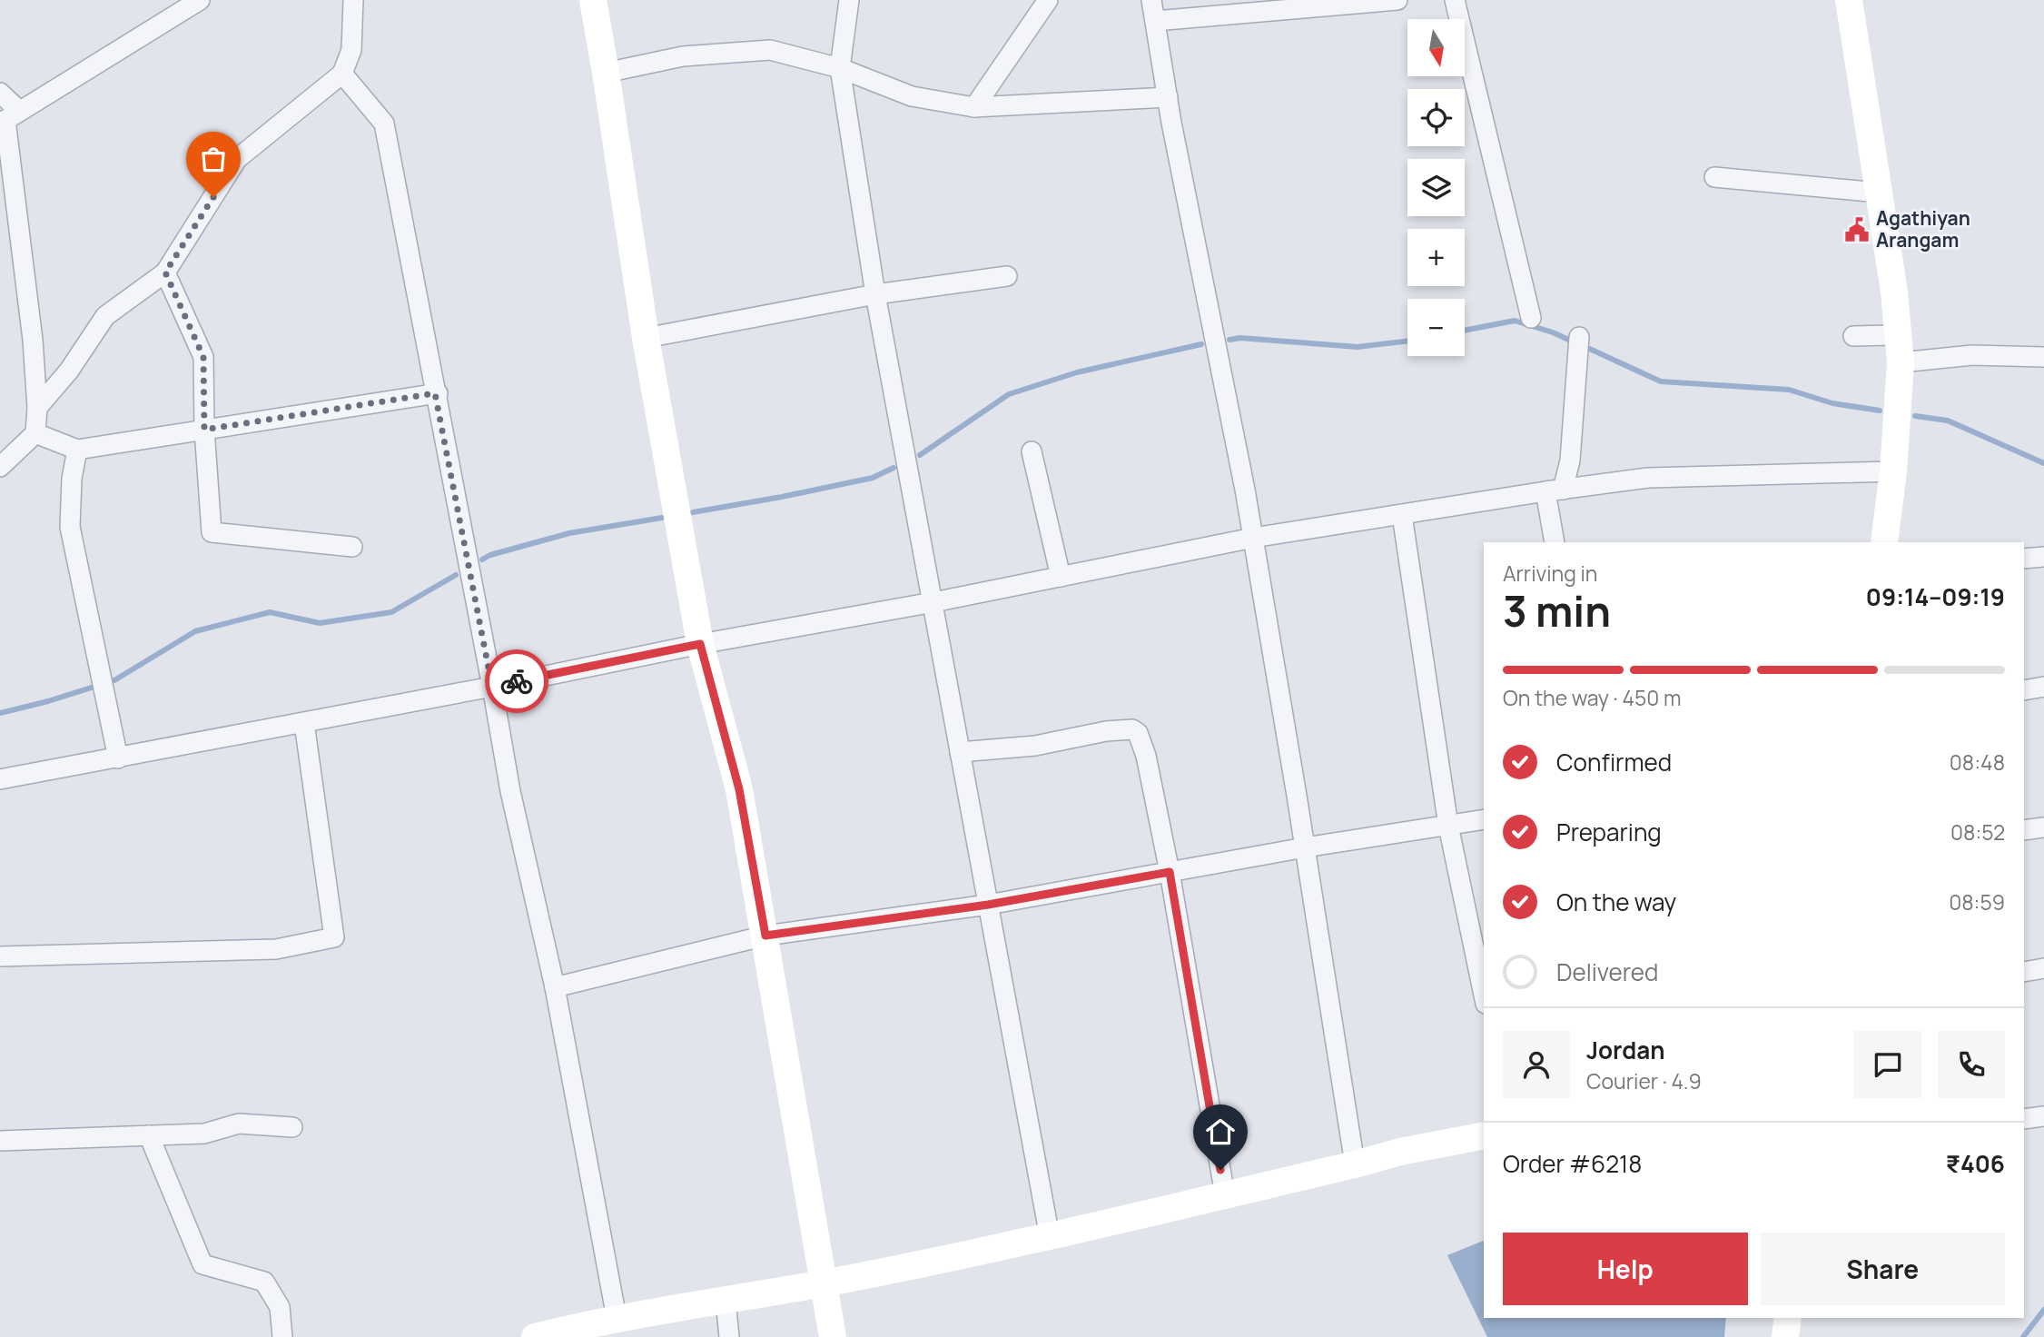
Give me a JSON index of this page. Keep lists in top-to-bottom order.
{
  "places": {
    "public building": ["Agathiyan Arangam"]
  },
  "north": "bottom",
  "page": {
    "map_buttons": ["+", "−"],
    "heading": ["3 min", "Arriving in", "09:14–09:19"],
    "panel": [
      "Jordan",
      "Courier · 4.9",
      "Order #6218",
      "₹406"
    ],
    "bar": "On the way · 450 m",
    "list": [
      ["Confirmed", "08:48"],
      ["Preparing", "08:52"],
      ["On the way", "08:59"],
      "Delivered"
    ],
    "buttons": ["Help", "Share"]
  }
}
